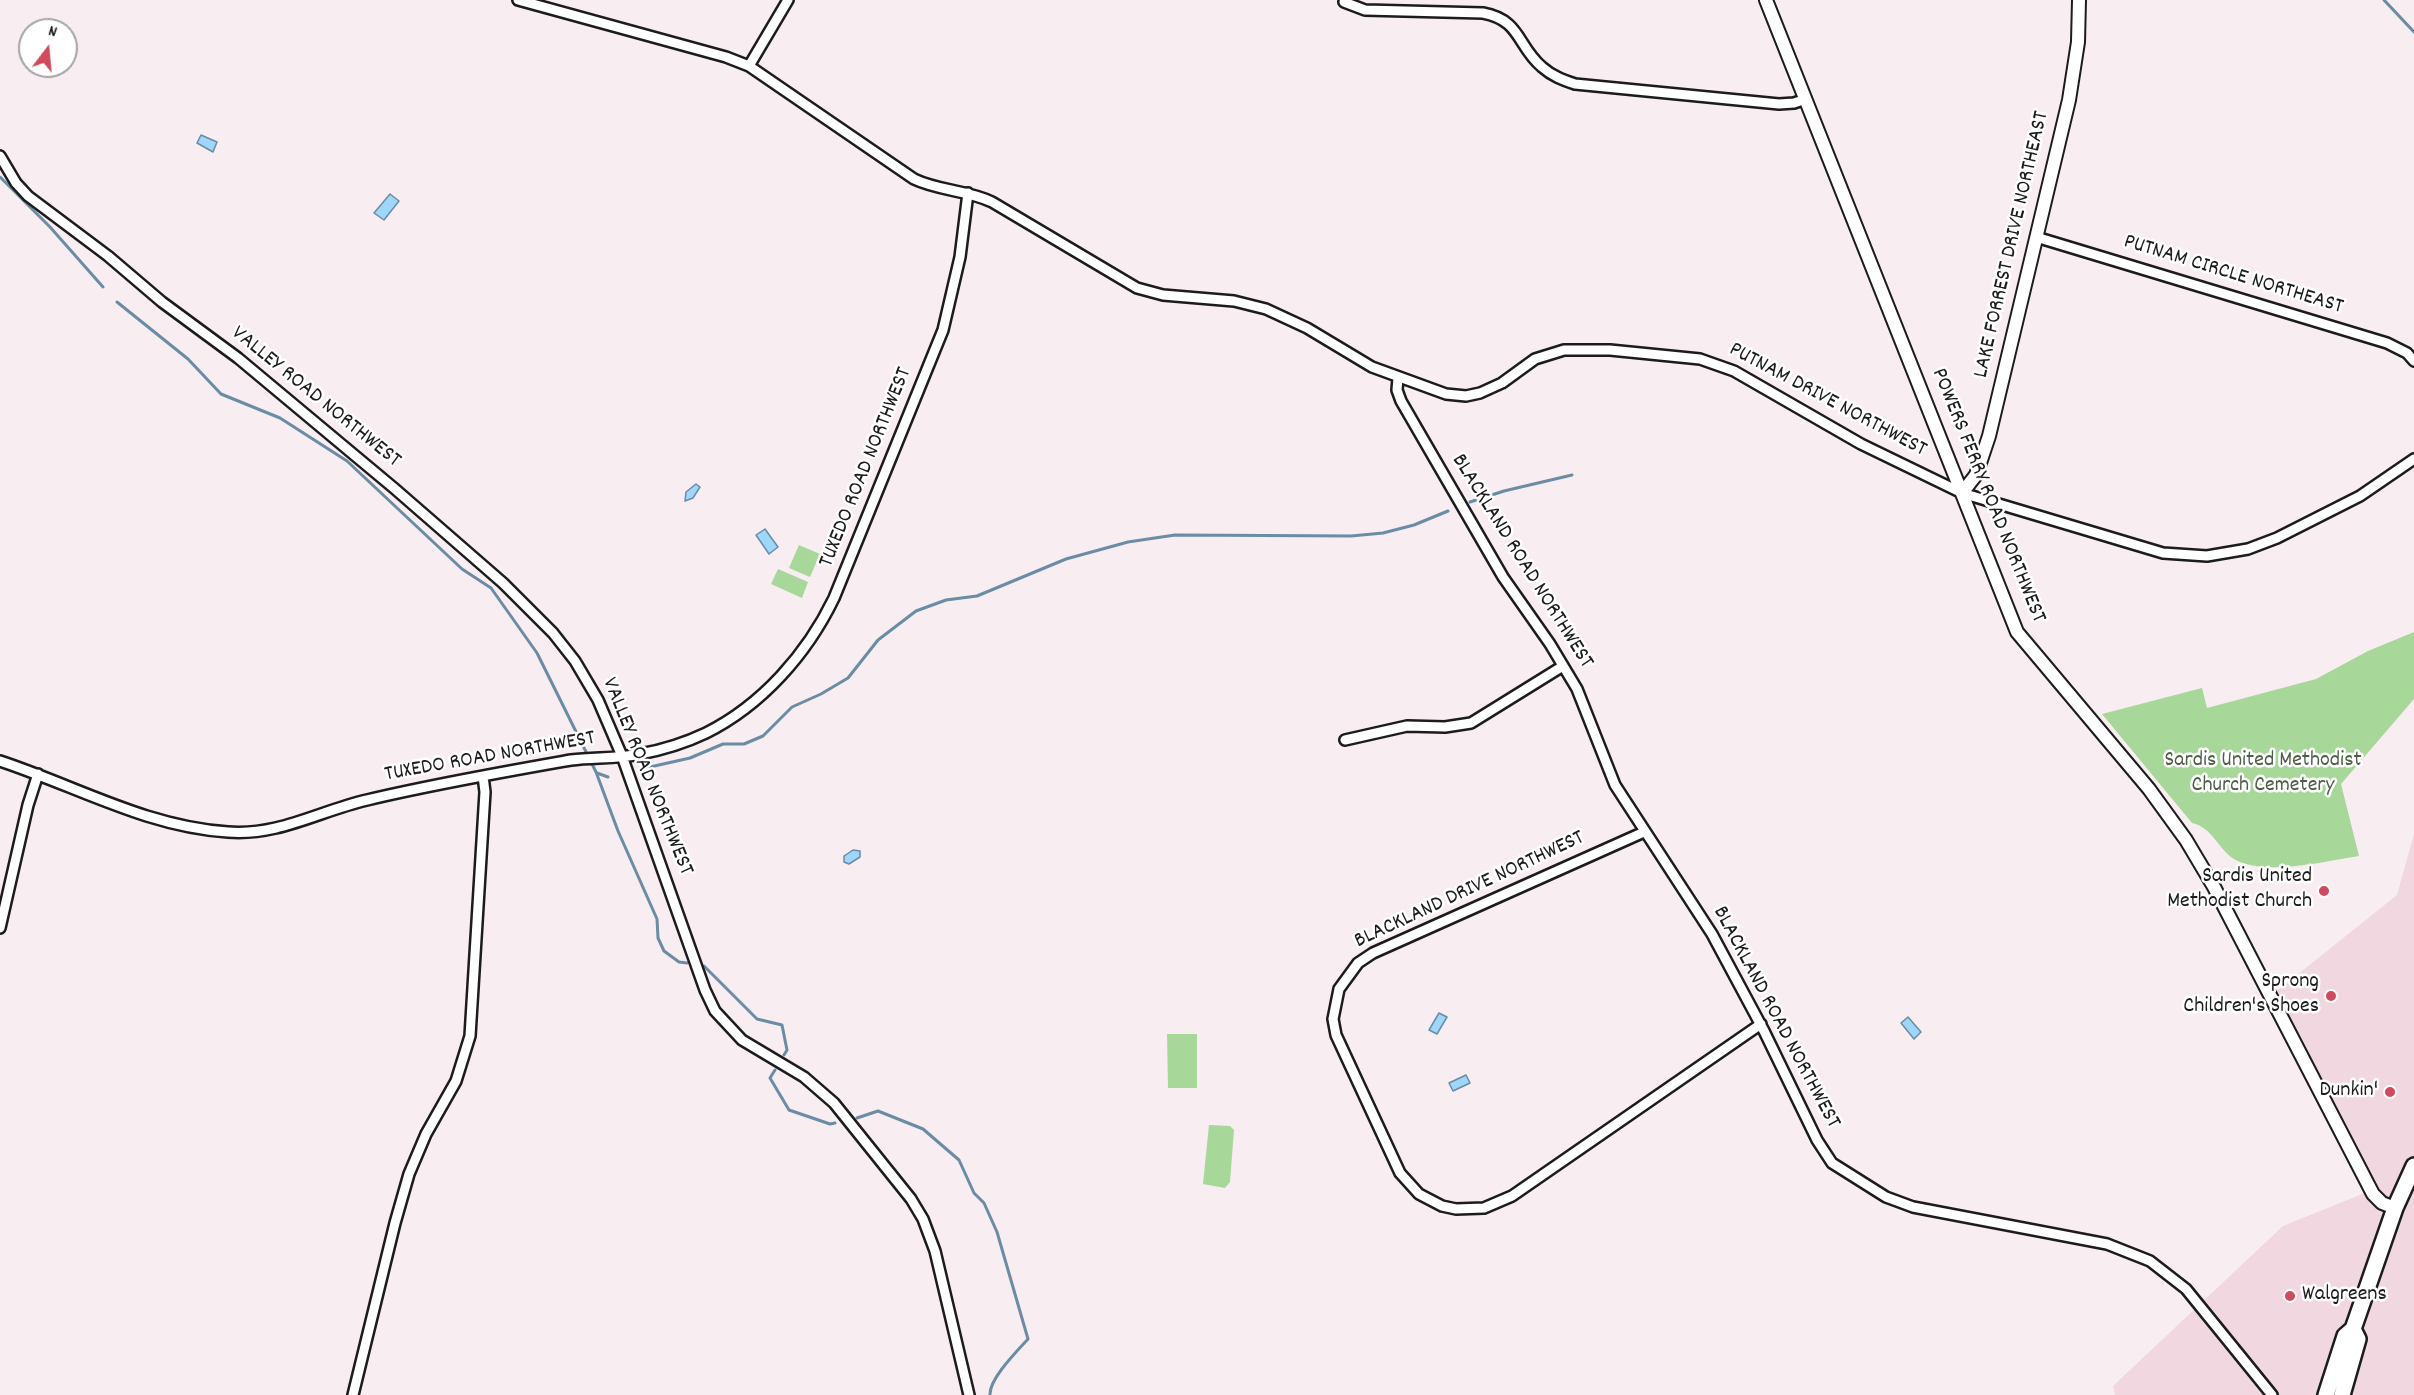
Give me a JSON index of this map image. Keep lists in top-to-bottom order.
{
  "streets": {
    "street": [
      "LAKE FORREST DRIVE NORTHEAST",
      "PUTNAM CIRCLE NORTHEAST",
      "VALLEY ROAD NORTHWEST",
      "PUTNAM DRIVE NORTHWEST",
      "TUXEDO ROAD NORTHWEST",
      "POWERS FERRY ROAD NORTHWEST",
      "BLACKLAND ROAD NORTHWEST",
      "BLACKLAND DRIVE NORTHWEST"
    ]
  },
  "crossings": [
    ["LAKE FORREST DRIVE NORTHEAST", "PUTNAM CIRCLE NORTHEAST"],
    ["LAKE FORREST DRIVE NORTHEAST", "PUTNAM DRIVE NORTHWEST"],
    ["LAKE FORREST DRIVE NORTHEAST", "POWERS FERRY ROAD NORTHWEST"],
    ["VALLEY ROAD NORTHWEST", "TUXEDO ROAD NORTHWEST"],
    ["PUTNAM DRIVE NORTHWEST", "POWERS FERRY ROAD NORTHWEST"],
    ["PUTNAM DRIVE NORTHWEST", "BLACKLAND ROAD NORTHWEST"],
    ["BLACKLAND ROAD NORTHWEST", "BLACKLAND DRIVE NORTHWEST"]
  ],
  "parks": ["Sardis United Methodist Church Cemetery"],
  "places": [
    "Sardis United Methodist Church",
    "Sprong Children's Shoes",
    "Dunkin'",
    "Walgreens"
  ],
  "north": "top"
}
